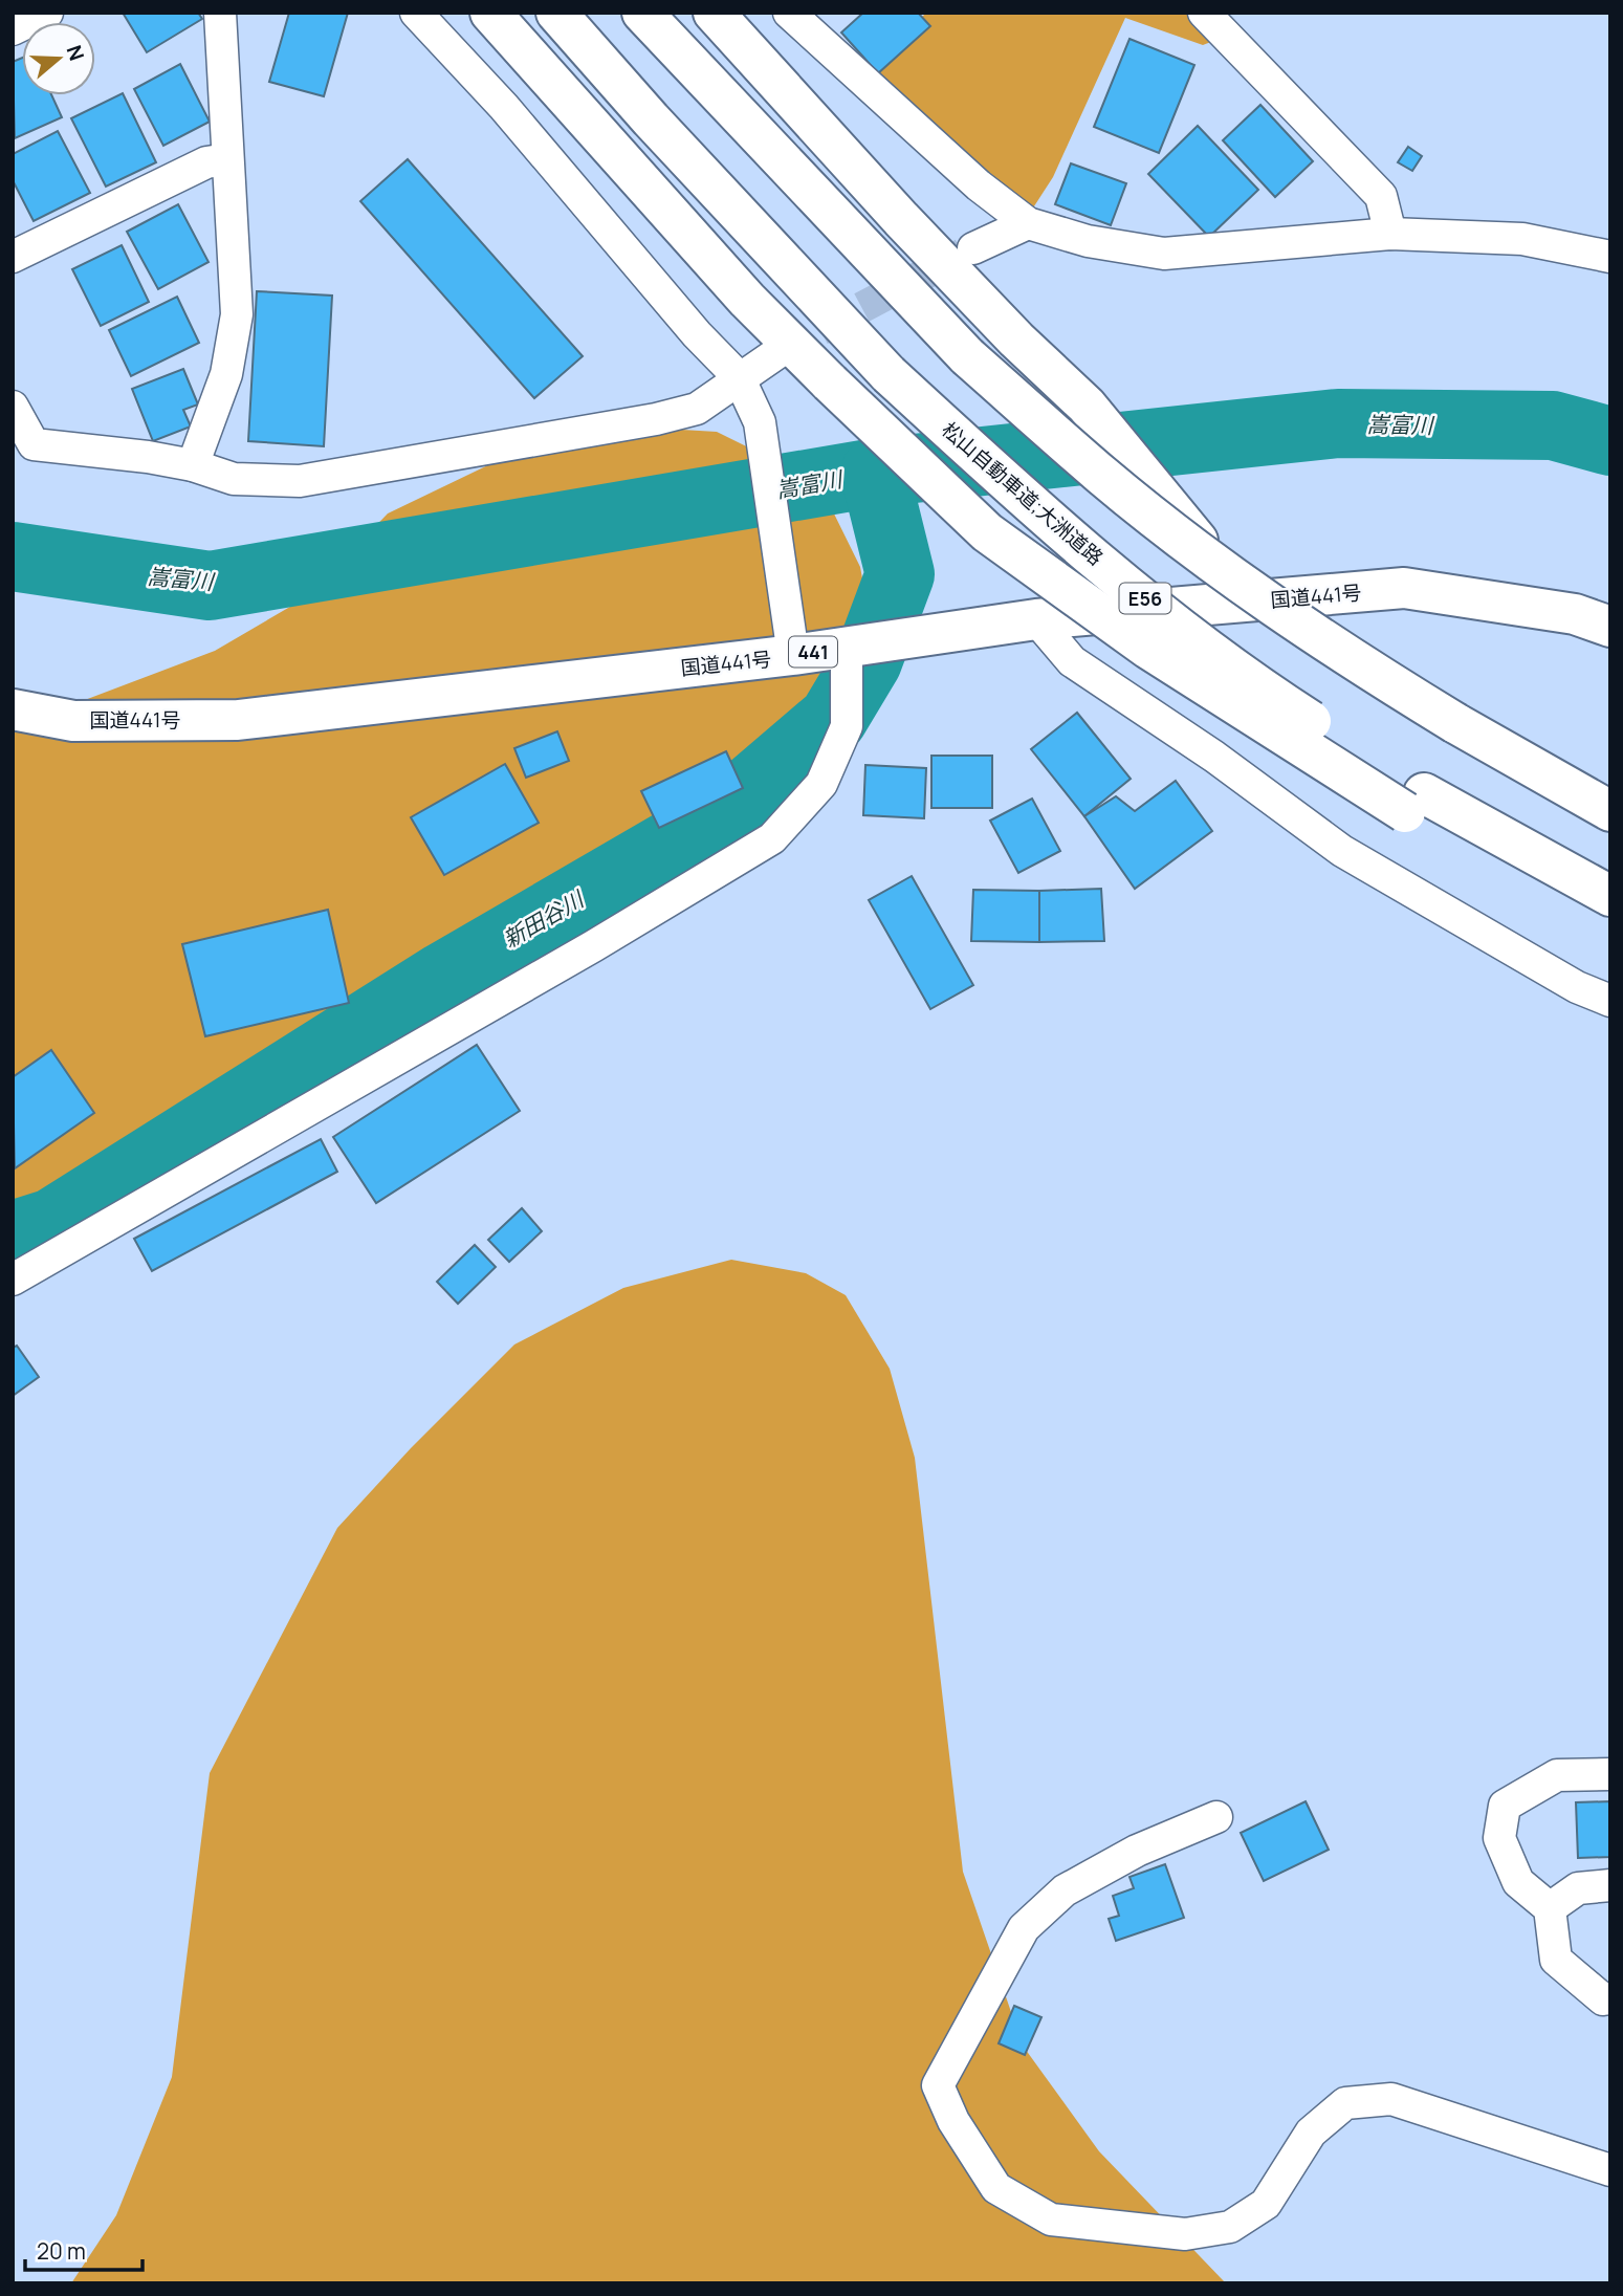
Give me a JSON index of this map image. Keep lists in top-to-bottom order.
{
  "streets": {
    "highway": [
      "松山自動車道;大洲道路",
      "国道441号",
      "E56",
      "441"
    ]
  },
  "water": ["嵩富川", "新田谷川"],
  "scale_bar": "20 m",
  "north": "right"
}
